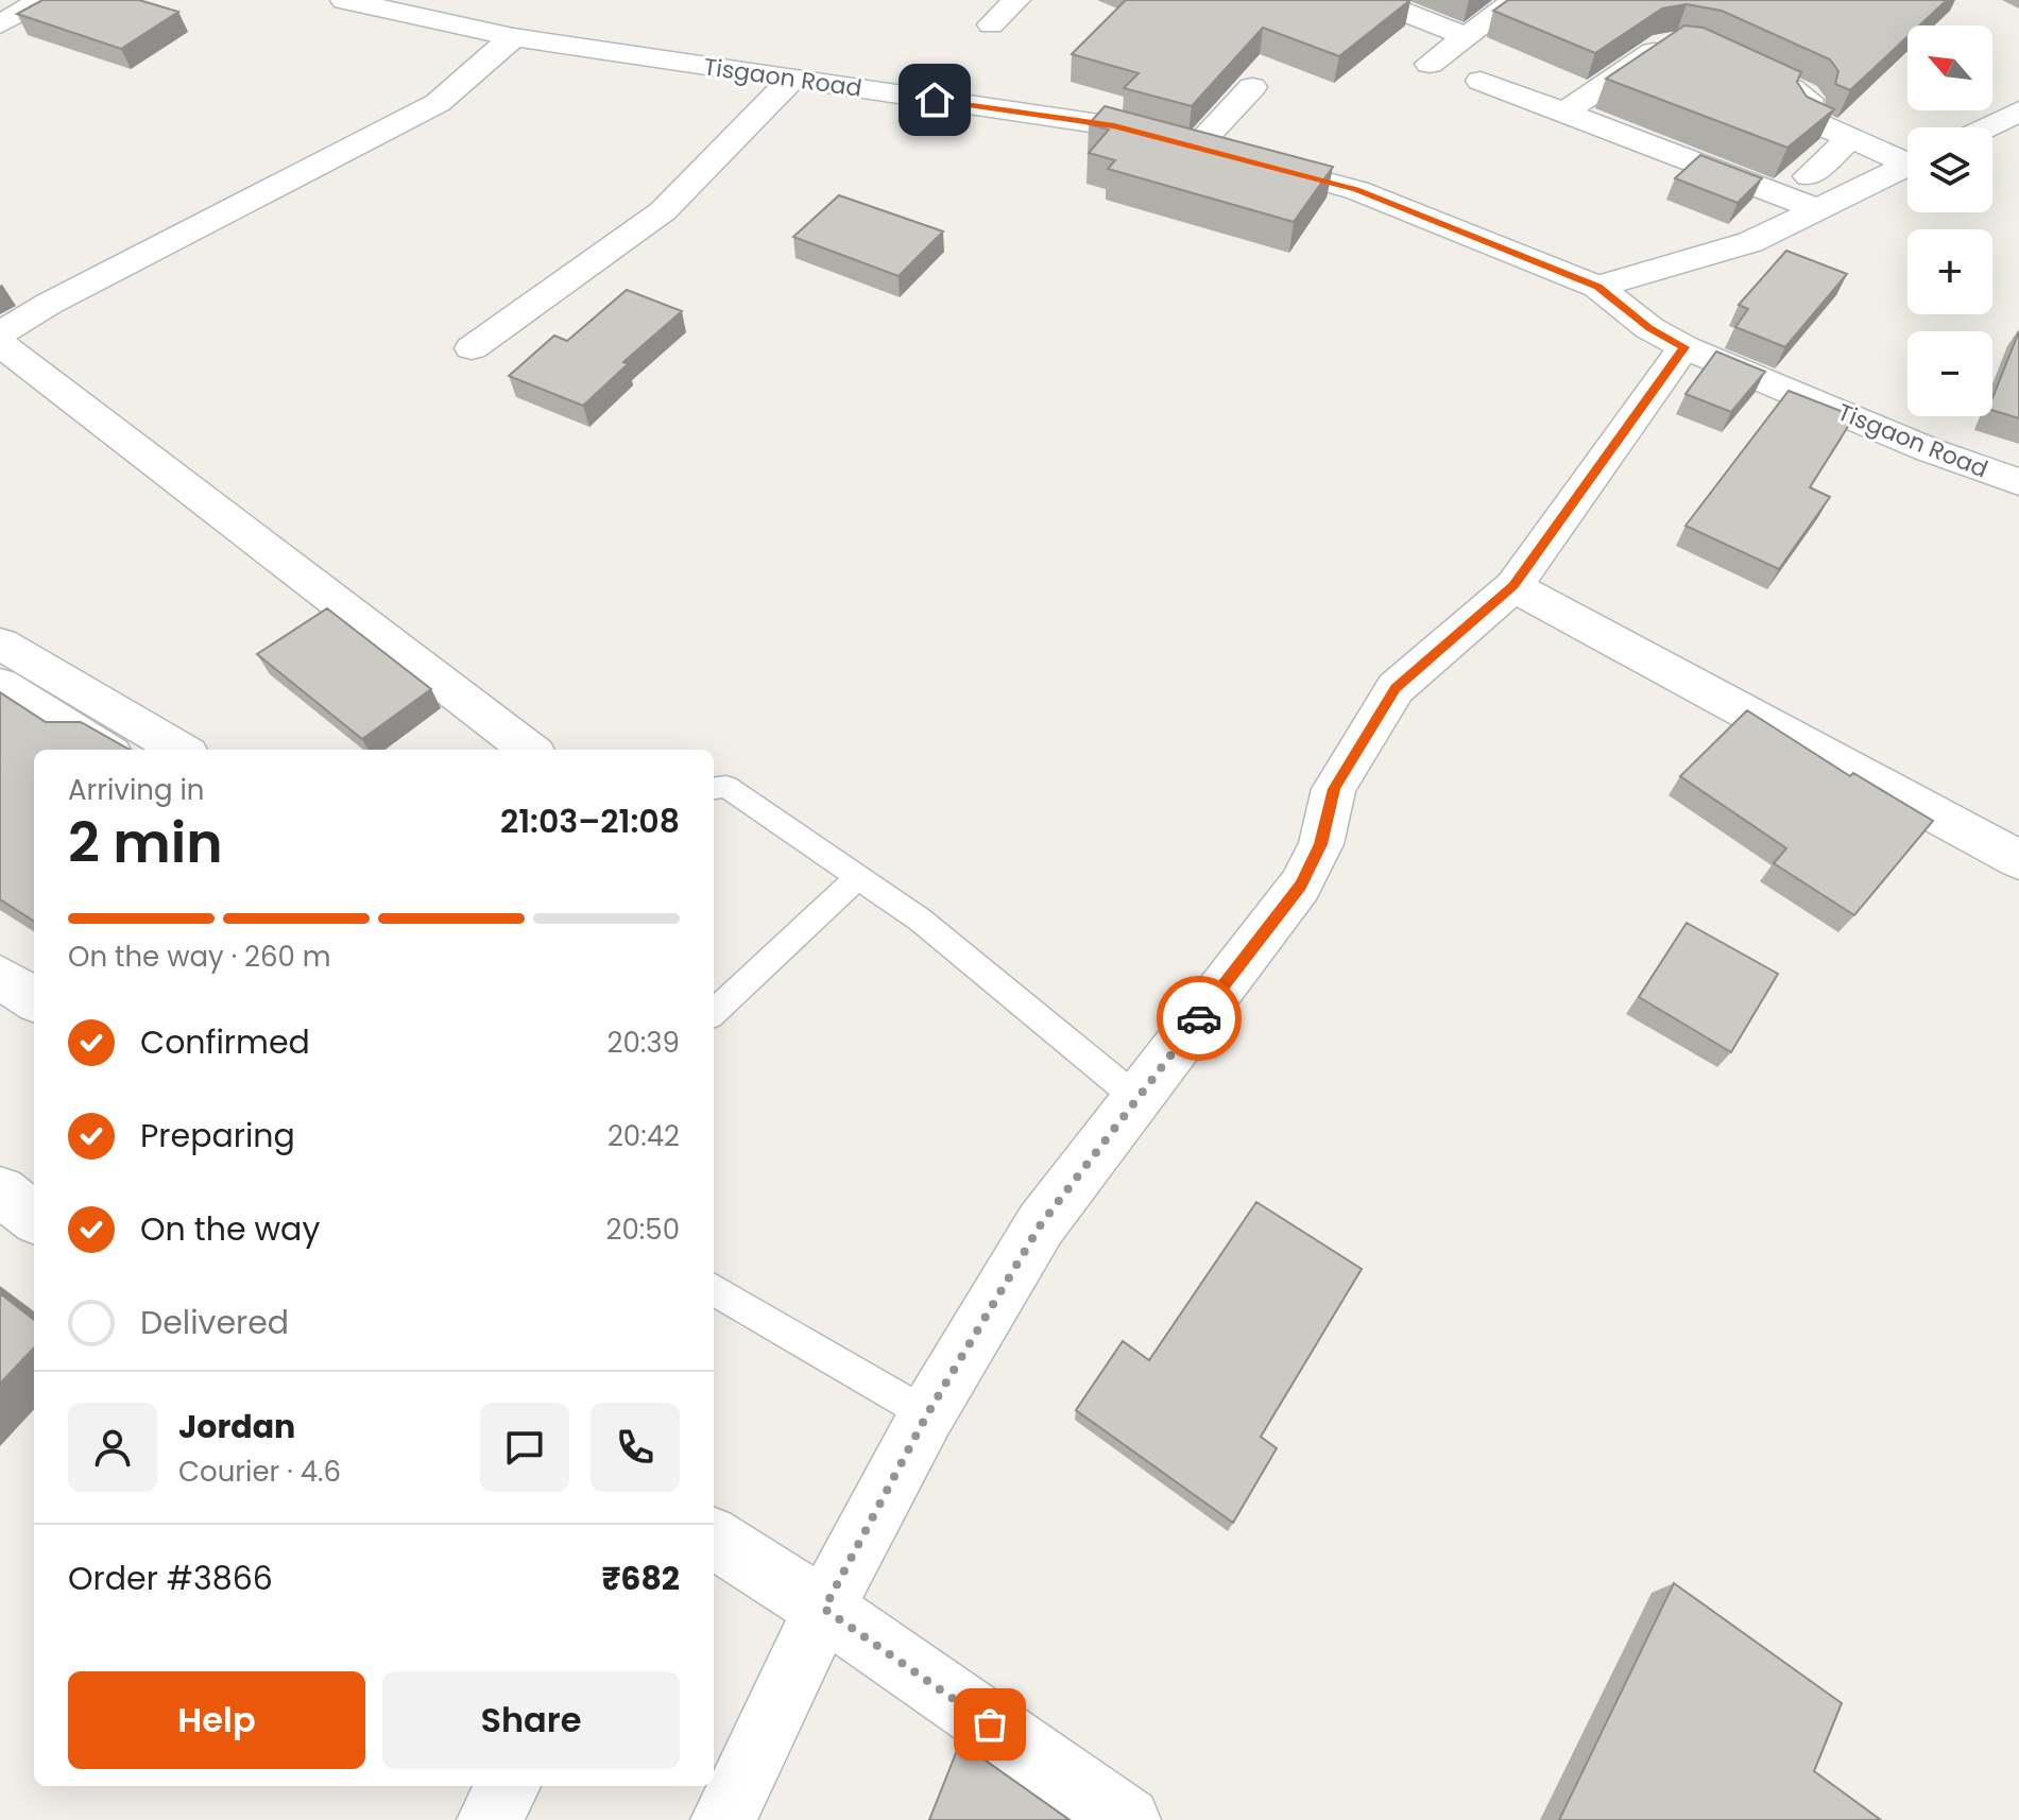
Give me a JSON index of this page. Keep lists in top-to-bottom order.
{
  "streets": {
    "street": ["Tisgaon Road"]
  },
  "north": "top left",
  "page": {
    "map_buttons": ["+", "−"],
    "heading": ["2 min", "Arriving in", "21:03–21:08"],
    "panel": [
      "Jordan",
      "Courier · 4.6",
      "Order #3866",
      "₹682"
    ],
    "bar": "On the way · 260 m",
    "list": [
      ["Confirmed", "20:39"],
      ["Preparing", "20:42"],
      ["On the way", "20:50"],
      "Delivered"
    ],
    "buttons": ["Help", "Share"]
  }
}
